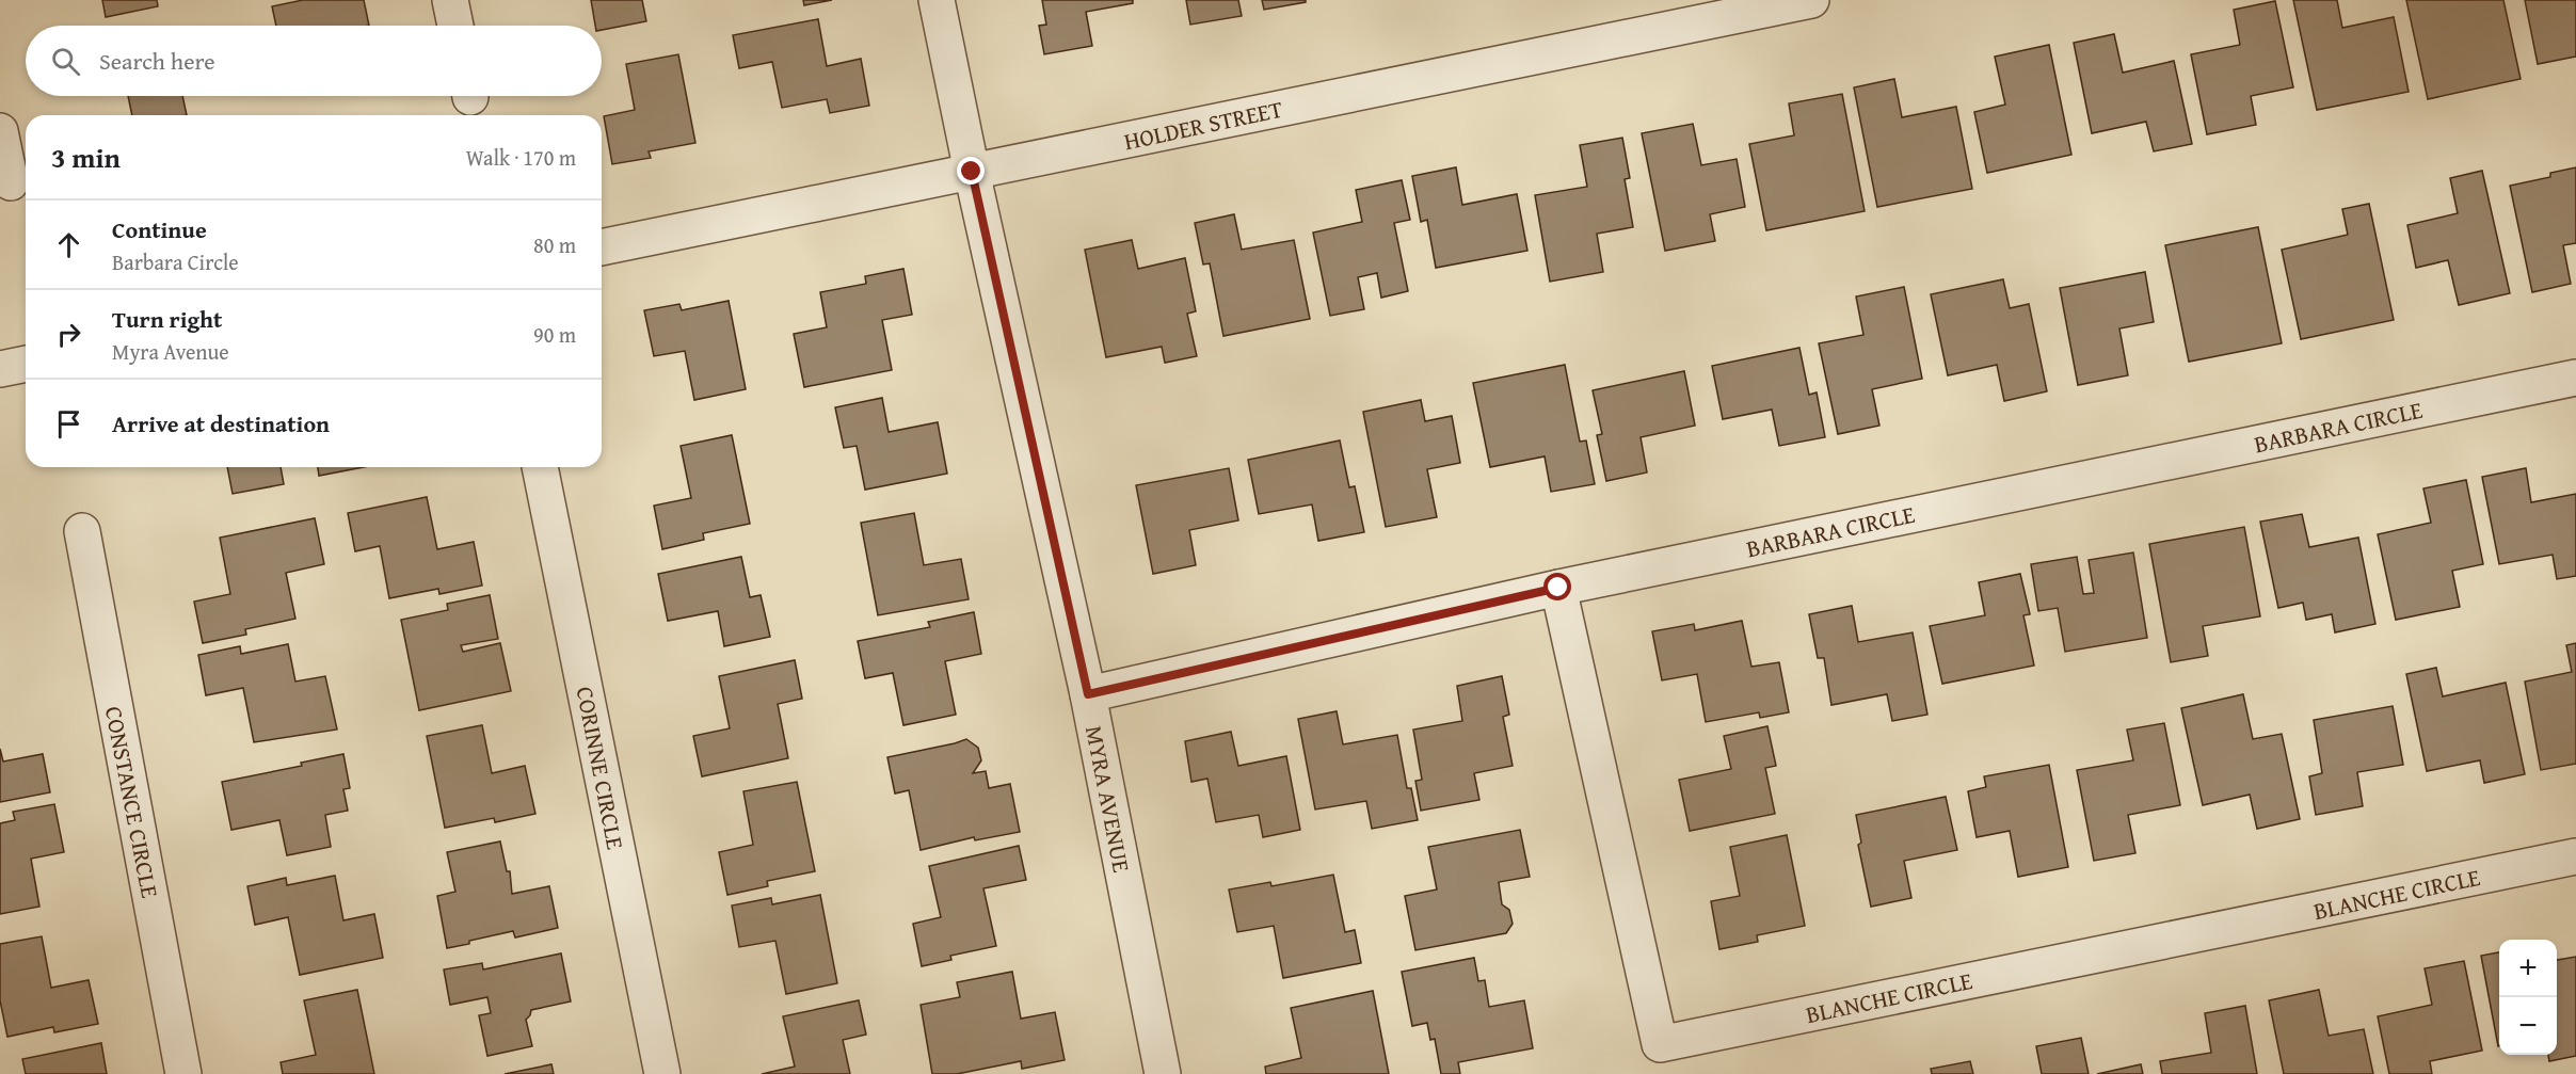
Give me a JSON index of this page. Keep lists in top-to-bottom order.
{
  "streets": {
    "street": [
      "HOLDER STREET",
      "BARBARA CIRCLE",
      "CORINNE CIRCLE",
      "MYRA AVENUE",
      "CONSTANCE CIRCLE",
      "BLANCHE CIRCLE"
    ]
  },
  "crossings": [
    ["HOLDER STREET", "MYRA AVENUE"],
    ["BARBARA CIRCLE", "MYRA AVENUE"],
    ["BARBARA CIRCLE", "BLANCHE CIRCLE"]
  ],
  "page": {
    "search": "Search here",
    "heading": ["3 min", "Walk · 170 m"],
    "list": [
      ["Continue", "Barbara Circle", "80 m"],
      ["Turn right", "Myra Avenue", "90 m"],
      "Arrive at destination"
    ],
    "map_buttons": ["+", "−"]
  }
}
